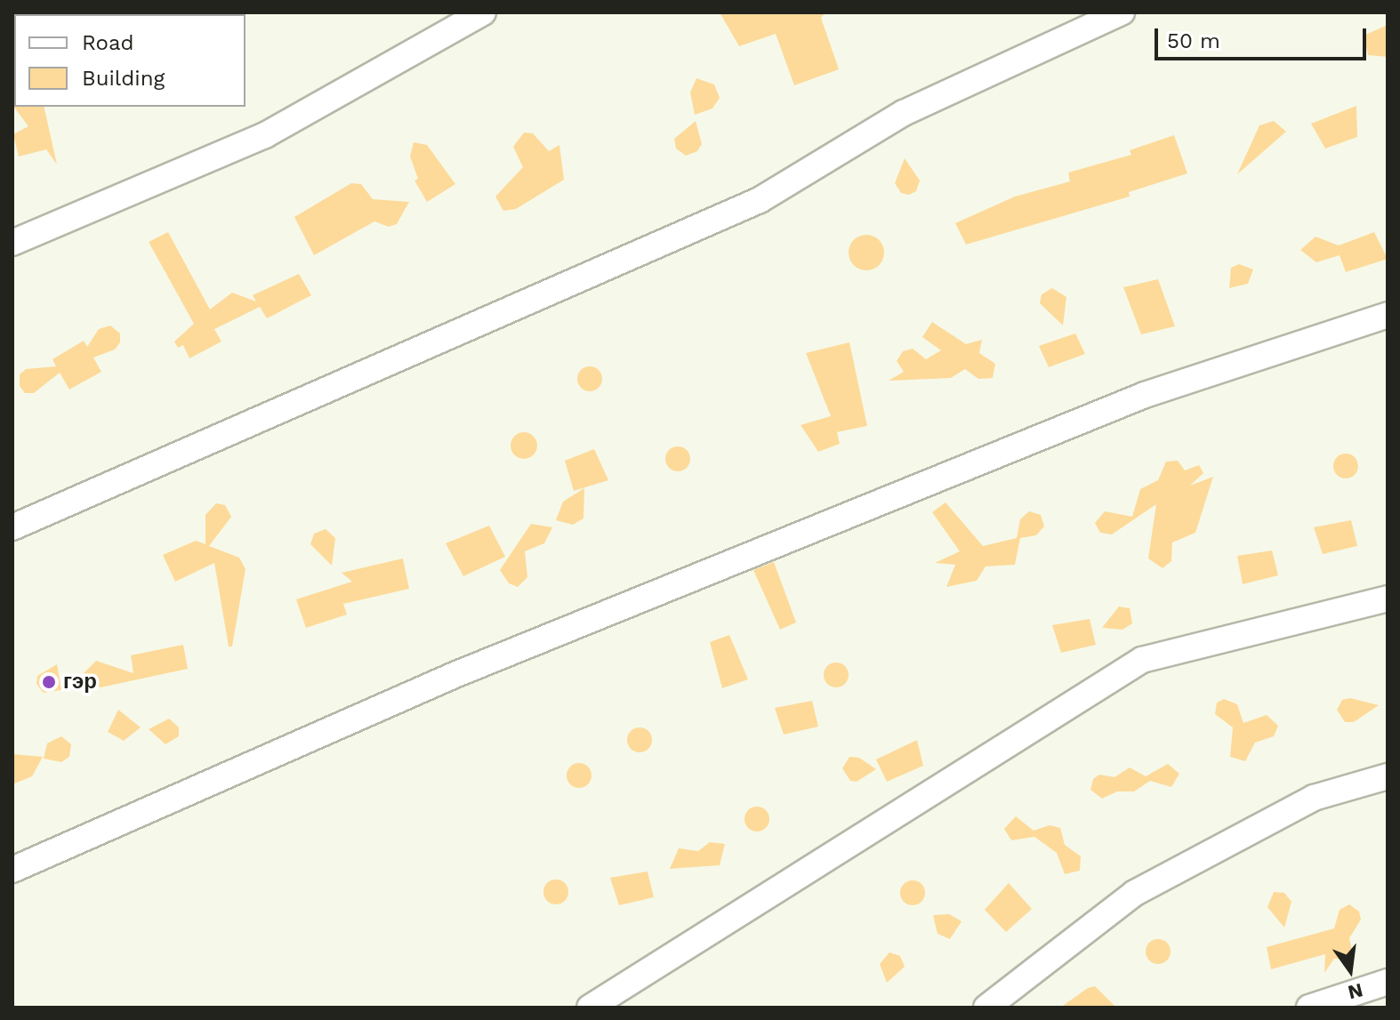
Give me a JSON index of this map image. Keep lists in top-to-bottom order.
{
  "places": ["гэр"],
  "legend": ["Road", "Building"],
  "scale_bar": "50 m",
  "north": "bottom"
}
